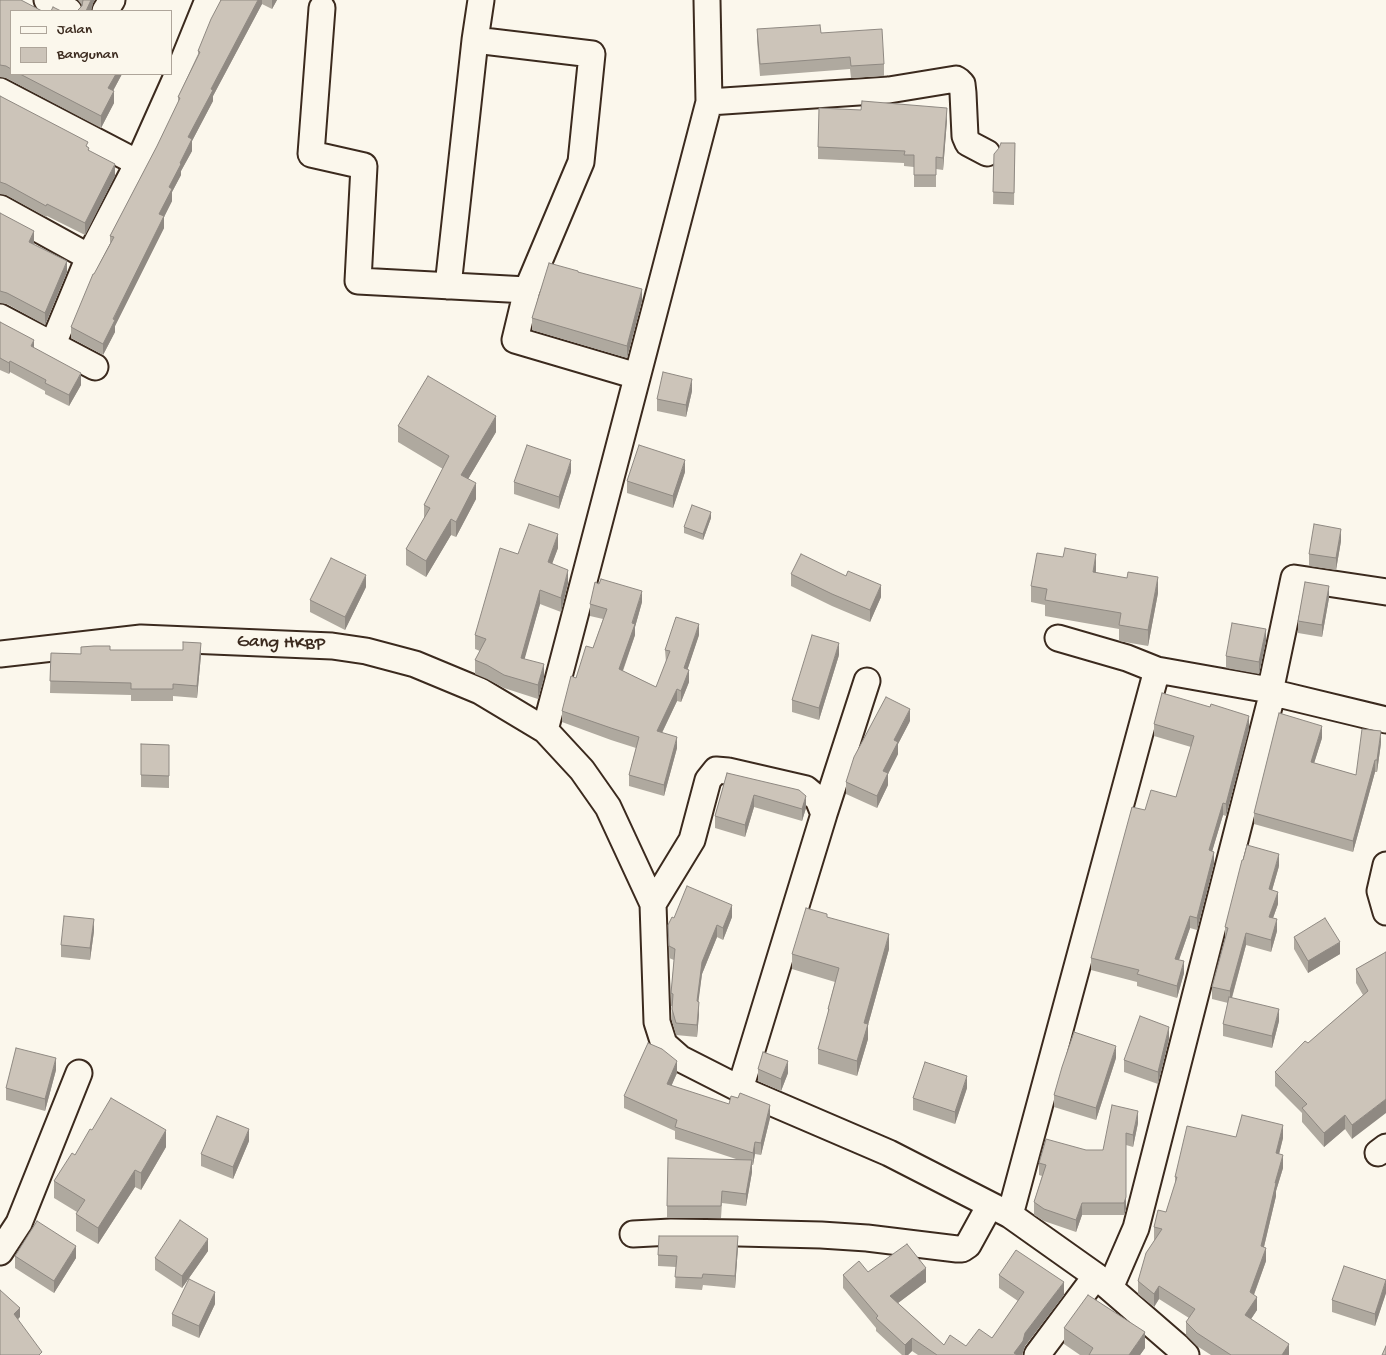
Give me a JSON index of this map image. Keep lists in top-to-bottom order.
{
  "streets": {
    "street": ["Gang HKBP"]
  },
  "legend": ["Jalan", "Bangunan"]
}
